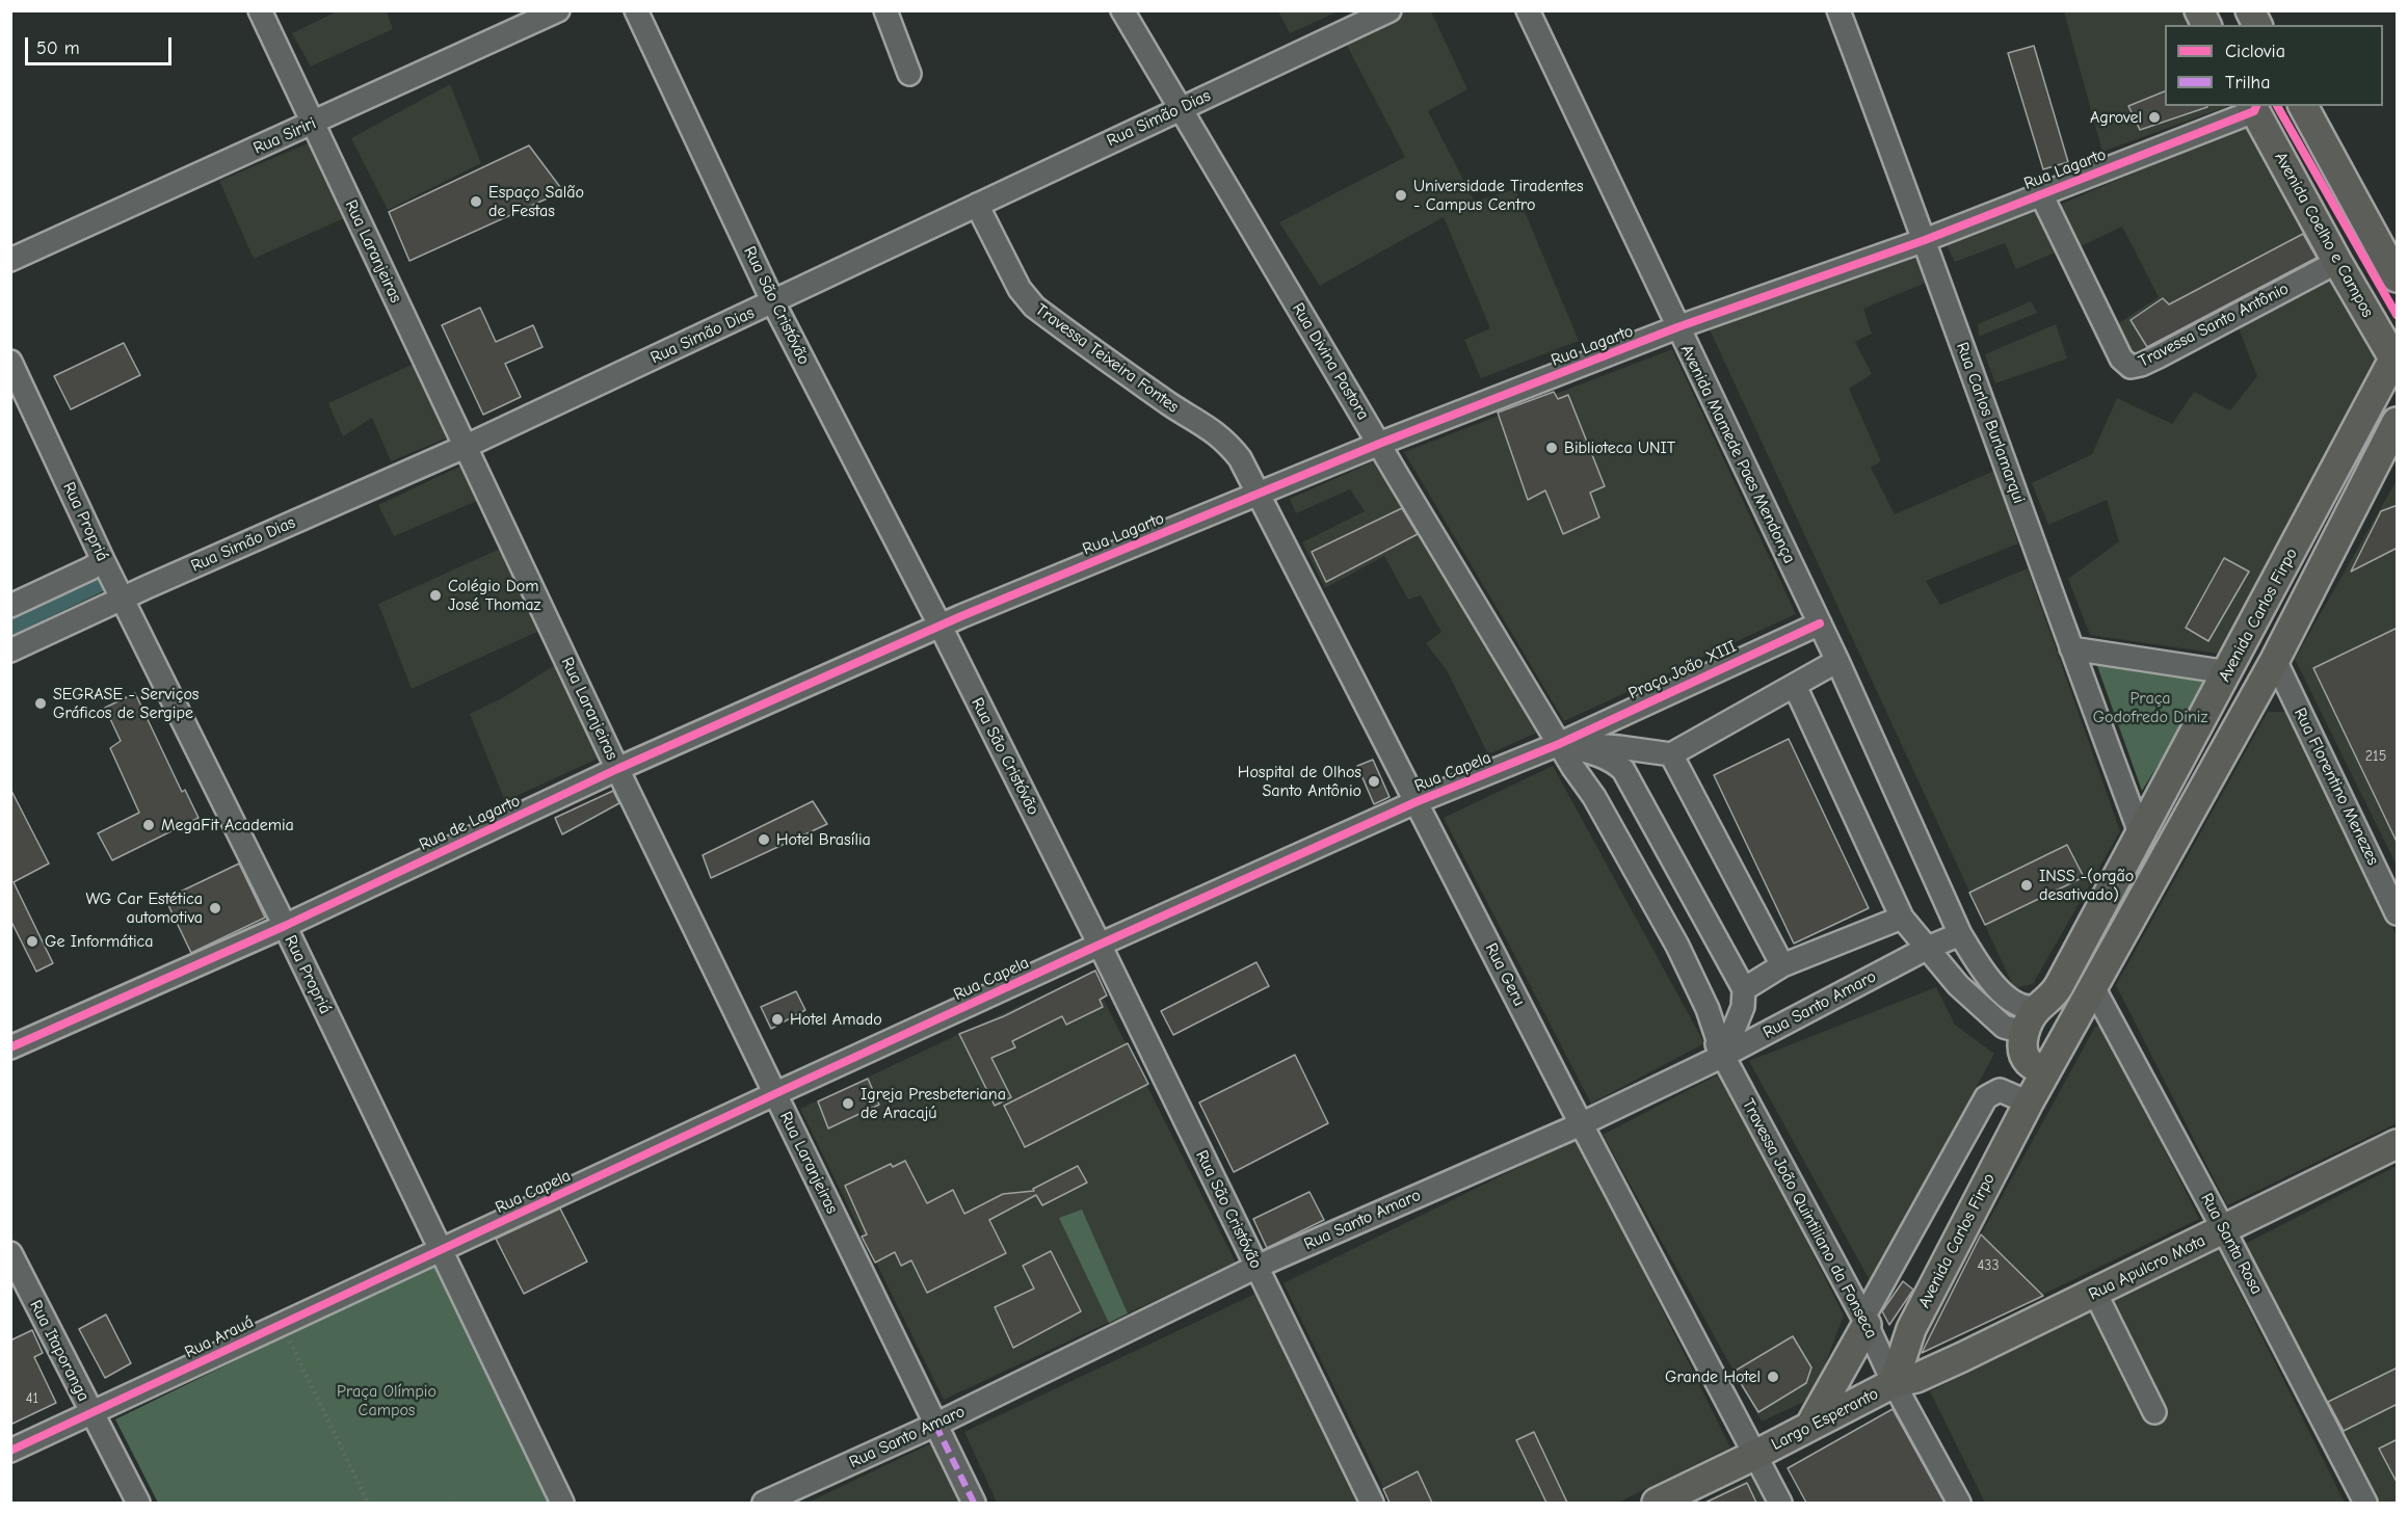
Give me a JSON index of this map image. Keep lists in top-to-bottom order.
{
  "streets": {
    "main road": [
      "Avenida Coelho e Campos",
      "Avenida Carlos Firpo",
      "Rua Apulcro Mota",
      "Largo Esperanto"
    ],
    "street": [
      "Rua Simão Dias",
      "Rua Siriri",
      "Rua Lagarto",
      "Rua Laranjeiras",
      "Rua São Cristóvão",
      "Travessa Santo Antônio",
      "Travessa Teixeira Fontes",
      "Rua Divina Pastora",
      "Rua Carlos Burlamarqui",
      "Avenida Mamede Paes Mendonça",
      "Rua Propriá",
      "Praça João XIII",
      "Rua Capela",
      "Rua Florentino Menezes",
      "Rua de Lagarto",
      "Rua Geru",
      "Rua Santo Amaro",
      "Travessa João Quintiliano da Fonseca",
      "Rua Santa Rosa",
      "Rua Arauá",
      "Rua Itaporanga"
    ]
  },
  "crossings": [
    ["Rua Simão Dias", "Rua Laranjeiras"],
    ["Rua Simão Dias", "Rua São Cristóvão"],
    ["Rua Simão Dias", "Travessa Teixeira Fontes"],
    ["Rua Simão Dias", "Rua Divina Pastora"],
    ["Rua Simão Dias", "Rua Propriá"],
    ["Rua Siriri", "Rua Laranjeiras"],
    ["Rua Lagarto", "Avenida Coelho e Campos"],
    ["Rua Lagarto", "Rua São Cristóvão"],
    ["Rua Lagarto", "Travessa Santo Antônio"],
    ["Rua Lagarto", "Travessa Teixeira Fontes"],
    ["Rua Lagarto", "Rua Divina Pastora"],
    ["Rua Lagarto", "Rua Carlos Burlamarqui"],
    ["Rua Lagarto", "Avenida Mamede Paes Mendonça"],
    ["Rua Lagarto", "Rua de Lagarto"],
    ["Rua Lagarto", "Rua Geru"],
    ["Avenida Coelho e Campos", "Travessa Santo Antônio"],
    ["Avenida Coelho e Campos", "Avenida Carlos Firpo"],
    ["Rua Laranjeiras", "Rua Capela"],
    ["Rua Laranjeiras", "Rua de Lagarto"],
    ["Rua Laranjeiras", "Rua Santo Amaro"],
    ["Rua São Cristóvão", "Rua Capela"],
    ["Rua São Cristóvão", "Rua de Lagarto"],
    ["Rua São Cristóvão", "Rua Santo Amaro"],
    ["Travessa Teixeira Fontes", "Rua Geru"],
    ["Rua Divina Pastora", "Praça João XIII"],
    ["Rua Divina Pastora", "Rua Capela"],
    ["Rua Carlos Burlamarqui", "Avenida Carlos Firpo"],
    ["Avenida Mamede Paes Mendonça", "Praça João XIII"],
    ["Rua Propriá", "Rua Capela"],
    ["Rua Propriá", "Rua de Lagarto"],
    ["Rua Propriá", "Rua Arauá"],
    ["Avenida Carlos Firpo", "Rua Florentino Menezes"],
    ["Avenida Carlos Firpo", "Travessa João Quintiliano da Fonseca"],
    ["Avenida Carlos Firpo", "Rua Santa Rosa"],
    ["Avenida Carlos Firpo", "Rua Apulcro Mota"],
    ["Avenida Carlos Firpo", "Largo Esperanto"],
    ["Praça João XIII", "Rua Capela"],
    ["Rua Capela", "Rua Geru"],
    ["Rua Capela", "Rua Arauá"],
    ["Rua Geru", "Rua Santo Amaro"],
    ["Rua Geru", "Largo Esperanto"],
    ["Rua Santo Amaro", "Travessa João Quintiliano da Fonseca"],
    ["Travessa João Quintiliano da Fonseca", "Rua Apulcro Mota"],
    ["Travessa João Quintiliano da Fonseca", "Largo Esperanto"],
    ["Rua Santa Rosa", "Rua Apulcro Mota"],
    ["Rua Apulcro Mota", "Largo Esperanto"],
    ["Rua Arauá", "Rua Itaporanga"]
  ],
  "parks": ["Praça Godofredo Diniz", "Praça Olímpio Campos"],
  "places": [
    "Agrovel",
    "Universidade Tiradentes - Campus Centro",
    "Espaço Salão de Festas",
    "Biblioteca UNIT",
    "Colégio Dom José Thomaz",
    "SEGRASE - Serviços Gráficos de Sergipe",
    "Hospital de Olhos Santo Antônio",
    "MegaFit Academia",
    "Hotel Brasília",
    "INSS -(orgão desativado)",
    "WG Car Estética automotiva",
    "Ge Informática",
    "Hotel Amado",
    "Igreja Presbeteriana de Aracajú",
    "Grande Hotel"
  ],
  "house_numbers": ["215", "433", "41"],
  "legend": ["Ciclovia", "Trilha"],
  "scale_bar": "50 m"
}
